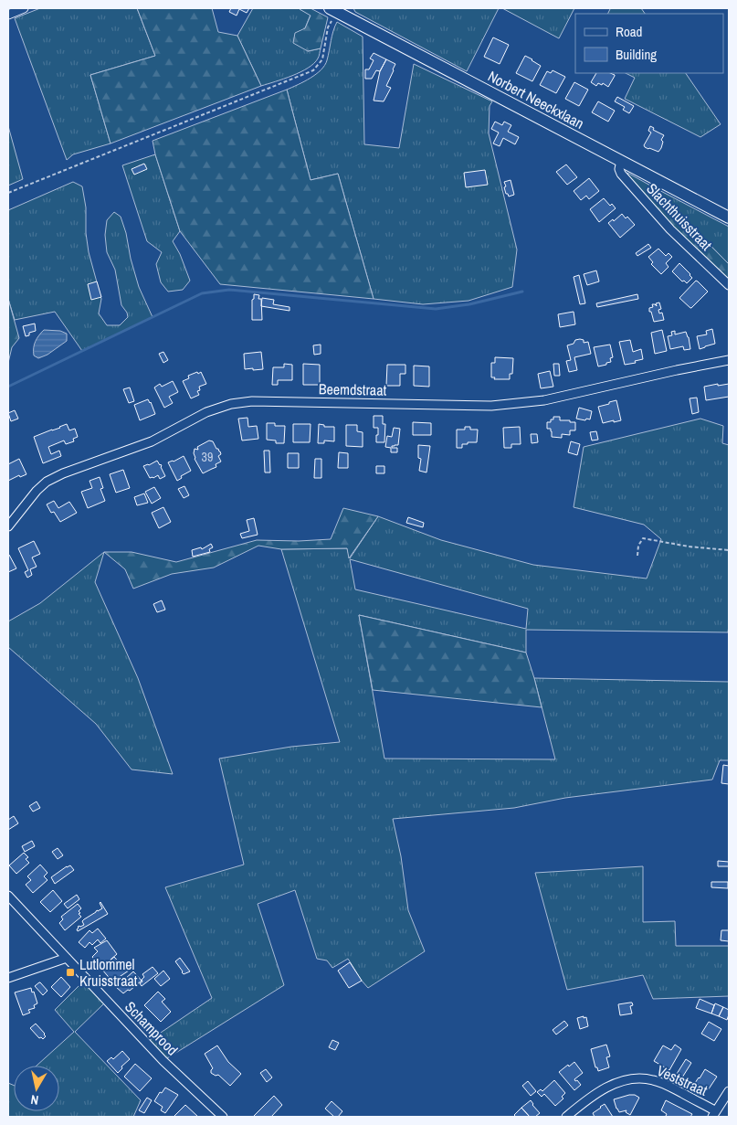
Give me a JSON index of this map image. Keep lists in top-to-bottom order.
{
  "streets": {
    "main road": ["Norbert Neeckxlaan"],
    "street": [
      "Slachthuisstraat",
      "Beemdstraat",
      "Schamprood",
      "Veststraat"
    ]
  },
  "crossings": [
    ["Norbert Neeckxlaan", "Slachthuisstraat"]
  ],
  "places": {
    "transit": ["Lutlommel Kruisstraat"]
  },
  "house_numbers": ["39"],
  "legend": ["Road", "Building"],
  "north": "bottom"
}
